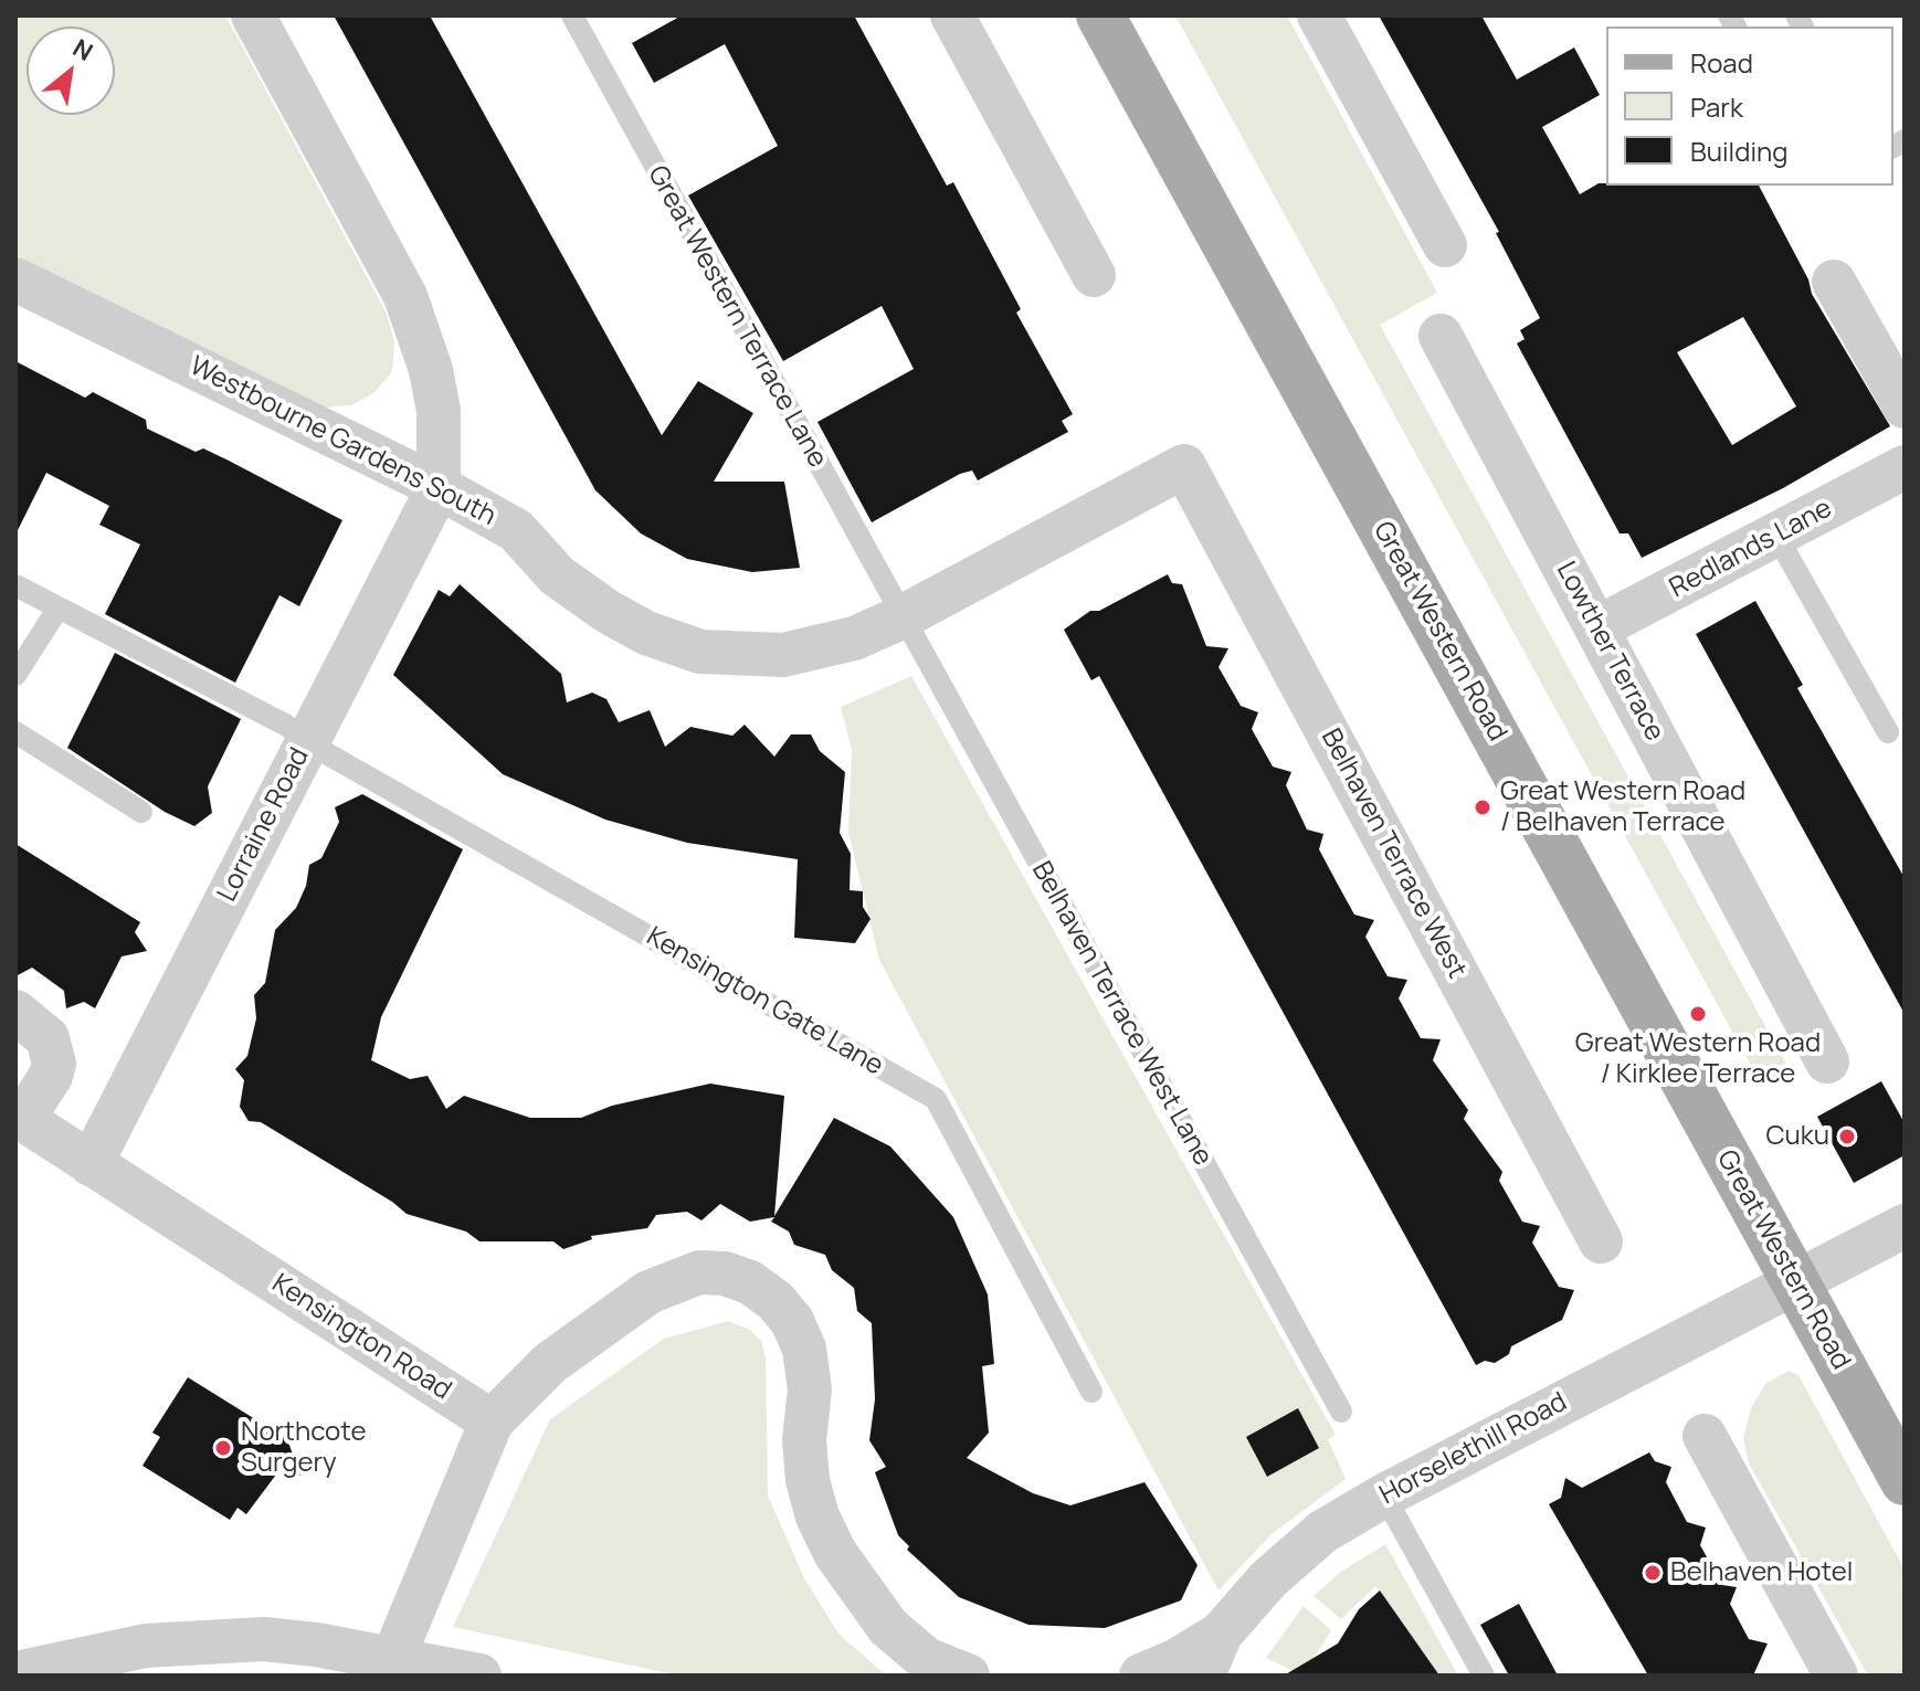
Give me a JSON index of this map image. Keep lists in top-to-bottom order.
{
  "streets": {
    "main road": ["Great Western Road"],
    "street": [
      "Westbourne Gardens South",
      "Redlands Lane",
      "Lowther Terrace",
      "Lorraine Road",
      "Belhaven Terrace West",
      "Kensington Road",
      "Horselethill Road"
    ],
    "lane": ["Great Western Terrace Lane", "Kensington Gate Lane", "Belhaven Terrace West Lane"]
  },
  "crossings": [
    ["Great Western Terrace Lane", "Westbourne Gardens South"],
    ["Great Western Terrace Lane", "Belhaven Terrace West Lane"],
    ["Westbourne Gardens South", "Lorraine Road"],
    ["Westbourne Gardens South", "Belhaven Terrace West"],
    ["Westbourne Gardens South", "Belhaven Terrace West Lane"],
    ["Redlands Lane", "Lowther Terrace"],
    ["Great Western Road", "Horselethill Road"],
    ["Lorraine Road", "Kensington Gate Lane"],
    ["Lorraine Road", "Kensington Road"]
  ],
  "places": [
    "Great Western Road / Belhaven Terrace",
    "Great Western Road / Kirklee Terrace",
    "Cuku",
    "Northcote Surgery",
    "Belhaven Hotel"
  ],
  "legend": ["Road", "Park", "Building"],
  "north": "top right"
}
